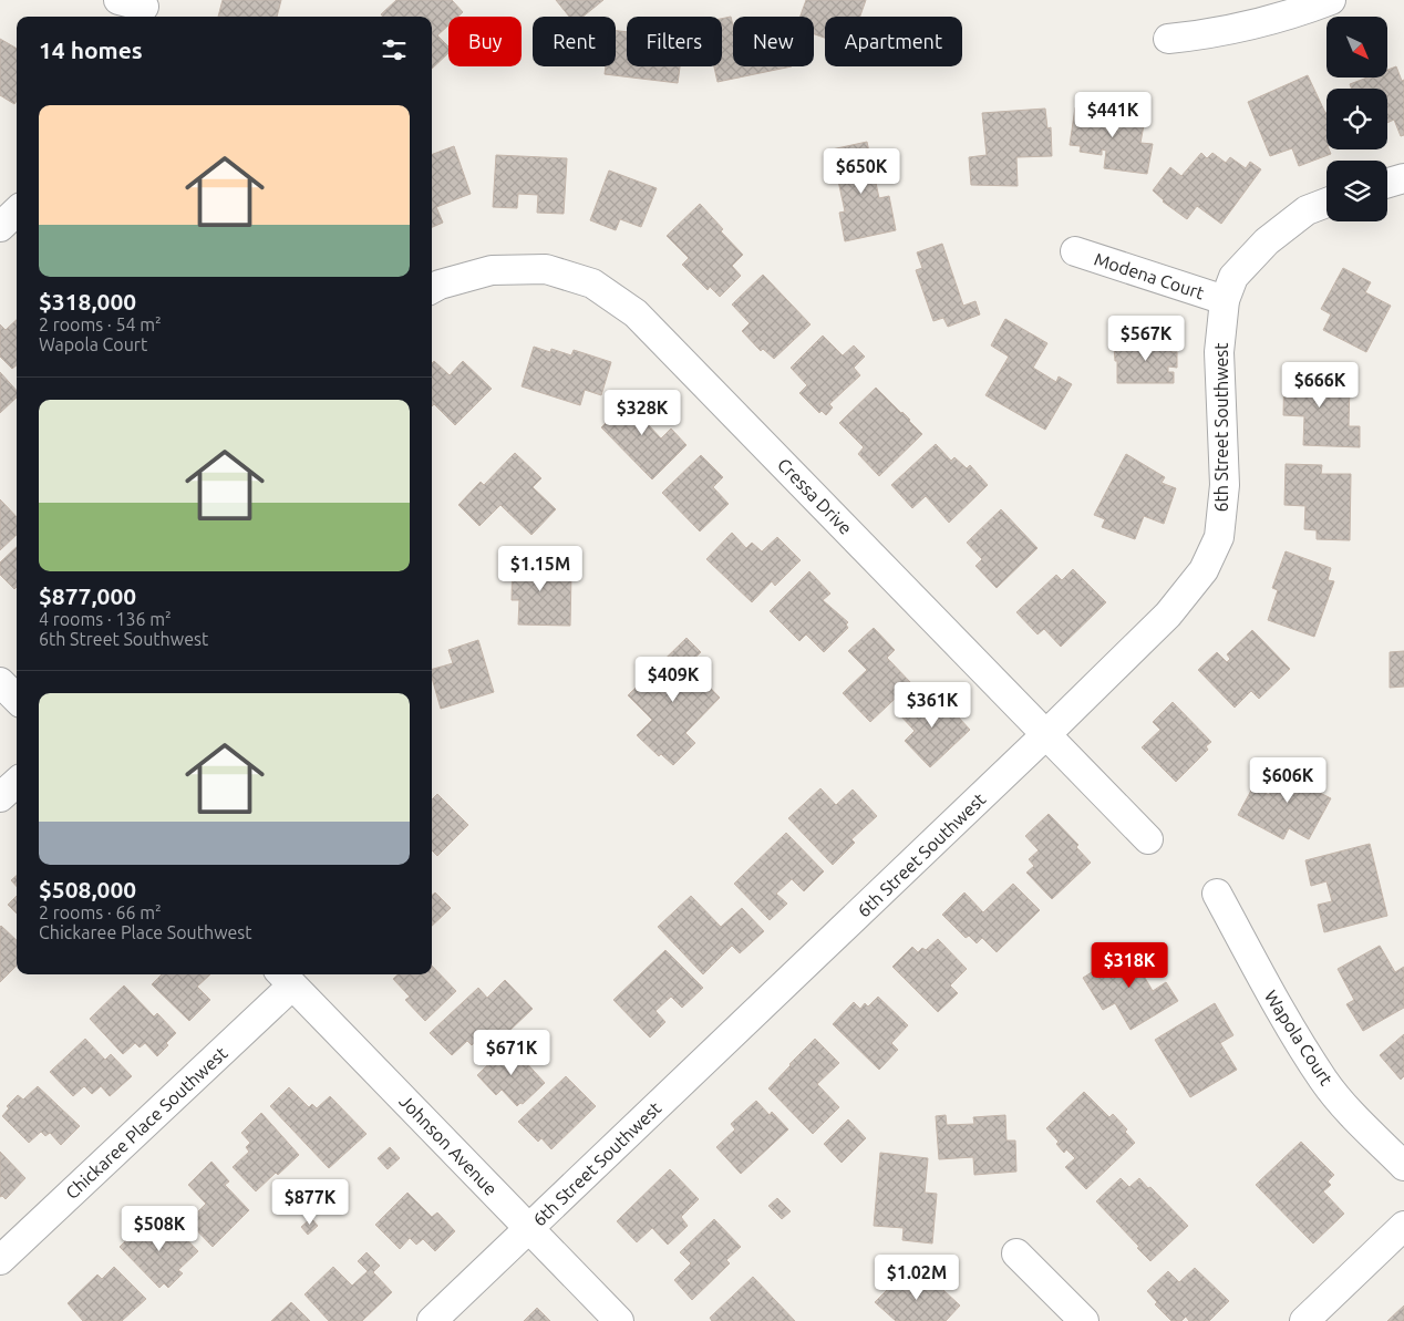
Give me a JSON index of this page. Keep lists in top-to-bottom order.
{
  "streets": {
    "street": [
      "Modena Court",
      "6th Street Southwest",
      "Cressa Drive",
      "Wapola Court",
      "Chickaree Place Southwest",
      "Johnson Avenue"
    ]
  },
  "crossings": [
    ["Modena Court", "6th Street Southwest"],
    ["6th Street Southwest", "Cressa Drive"],
    ["6th Street Southwest", "Johnson Avenue"],
    ["Chickaree Place Southwest", "Johnson Avenue"]
  ],
  "north": "bottom right",
  "page": {
    "chip": [
      "Buy",
      "Rent",
      "Filters",
      "New",
      "Apartment"
    ],
    "heading": "14 homes",
    "list": [
      {
        "name": "$318,000",
        "note": "2 rooms · 54 m² · Wapola Court"
      },
      {
        "name": "$877,000",
        "note": "4 rooms · 136 m² · 6th Street Southwest"
      },
      {
        "name": "$508,000",
        "note": "2 rooms · 66 m² · Chickaree Place Southwest"
      }
    ],
    "price": [
      "$441K",
      "$650K",
      "$567K",
      "$666K",
      "$328K",
      "$1.15M",
      "$409K",
      "$361K",
      "$606K",
      "$318K",
      "$671K",
      "$877K",
      "$508K",
      "$1.02M"
    ]
  }
}
